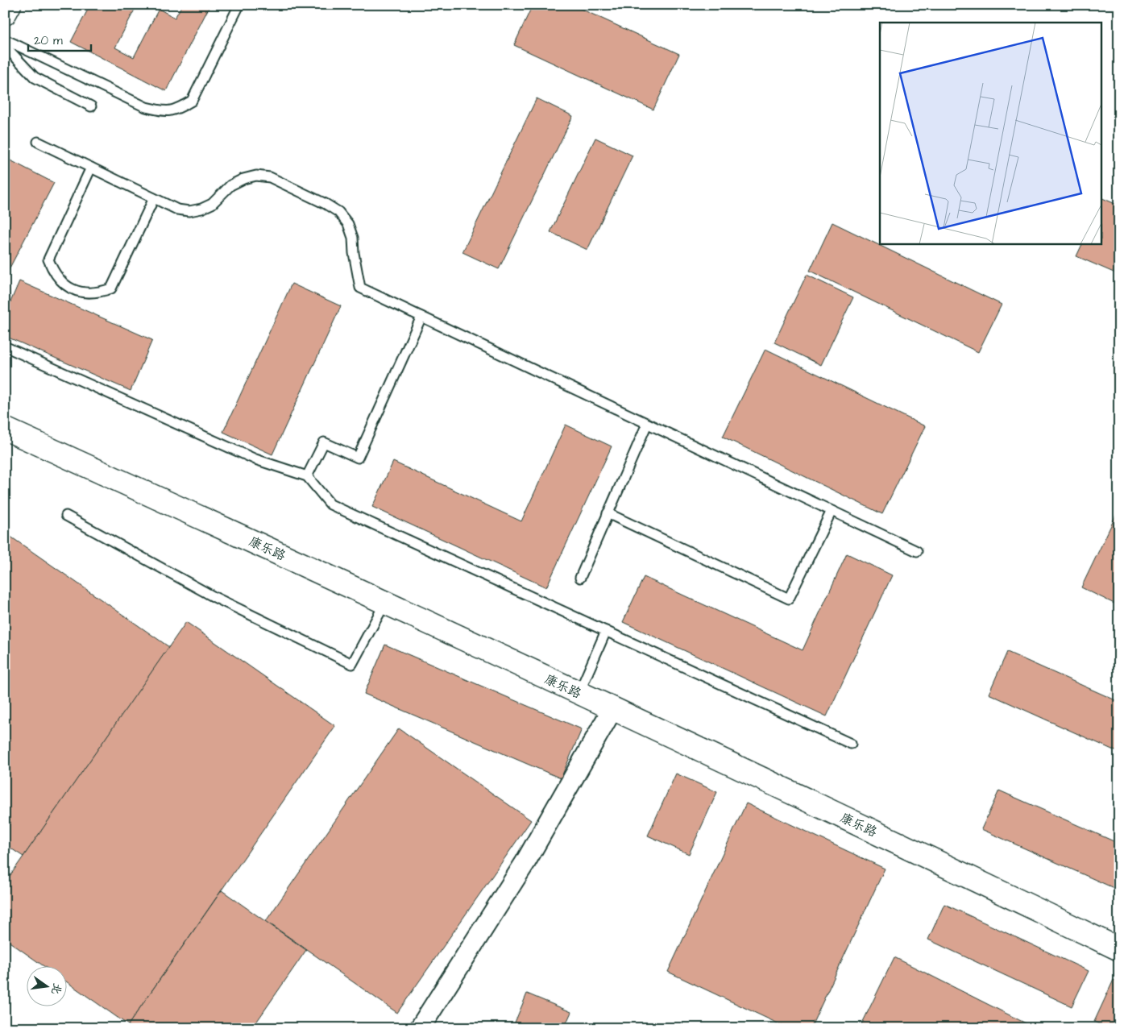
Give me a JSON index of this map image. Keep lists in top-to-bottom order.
{
  "streets": {
    "main road": ["康乐路"]
  },
  "scale_bar": "20 m",
  "north": "right"
}
